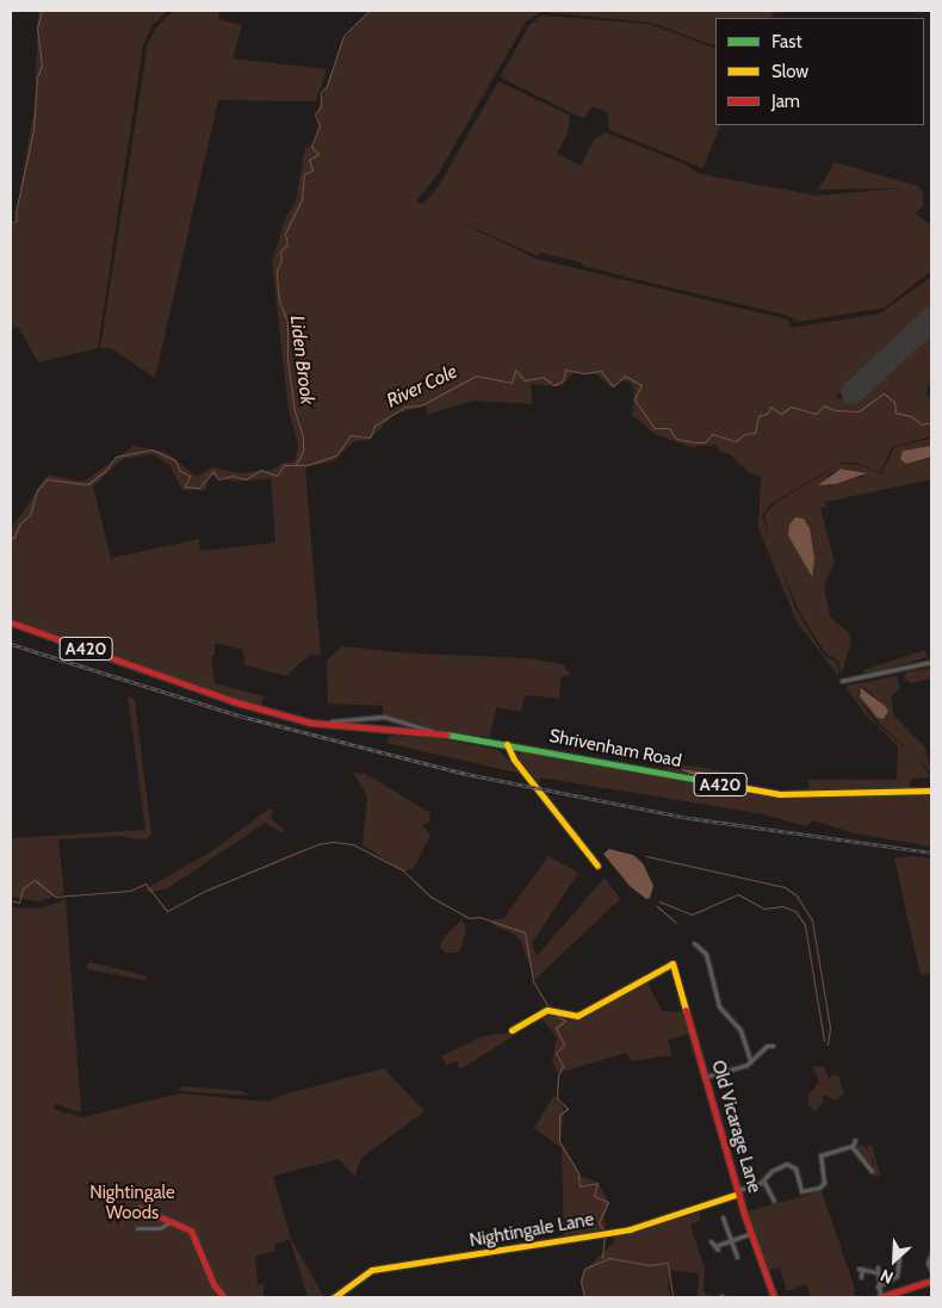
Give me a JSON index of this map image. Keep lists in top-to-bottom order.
{
  "streets": {
    "main road": [
      "A420",
      "Shrivenham Road",
      "Old Vicarage Lane",
      "Nightingale Lane"
    ]
  },
  "crossings": [
    ["Old Vicarage Lane", "Nightingale Lane"]
  ],
  "water": ["Liden Brook", "River Cole"],
  "parks": ["Nightingale Woods"],
  "legend": ["Fast", "Slow", "Jam"],
  "north": "bottom left"
}
